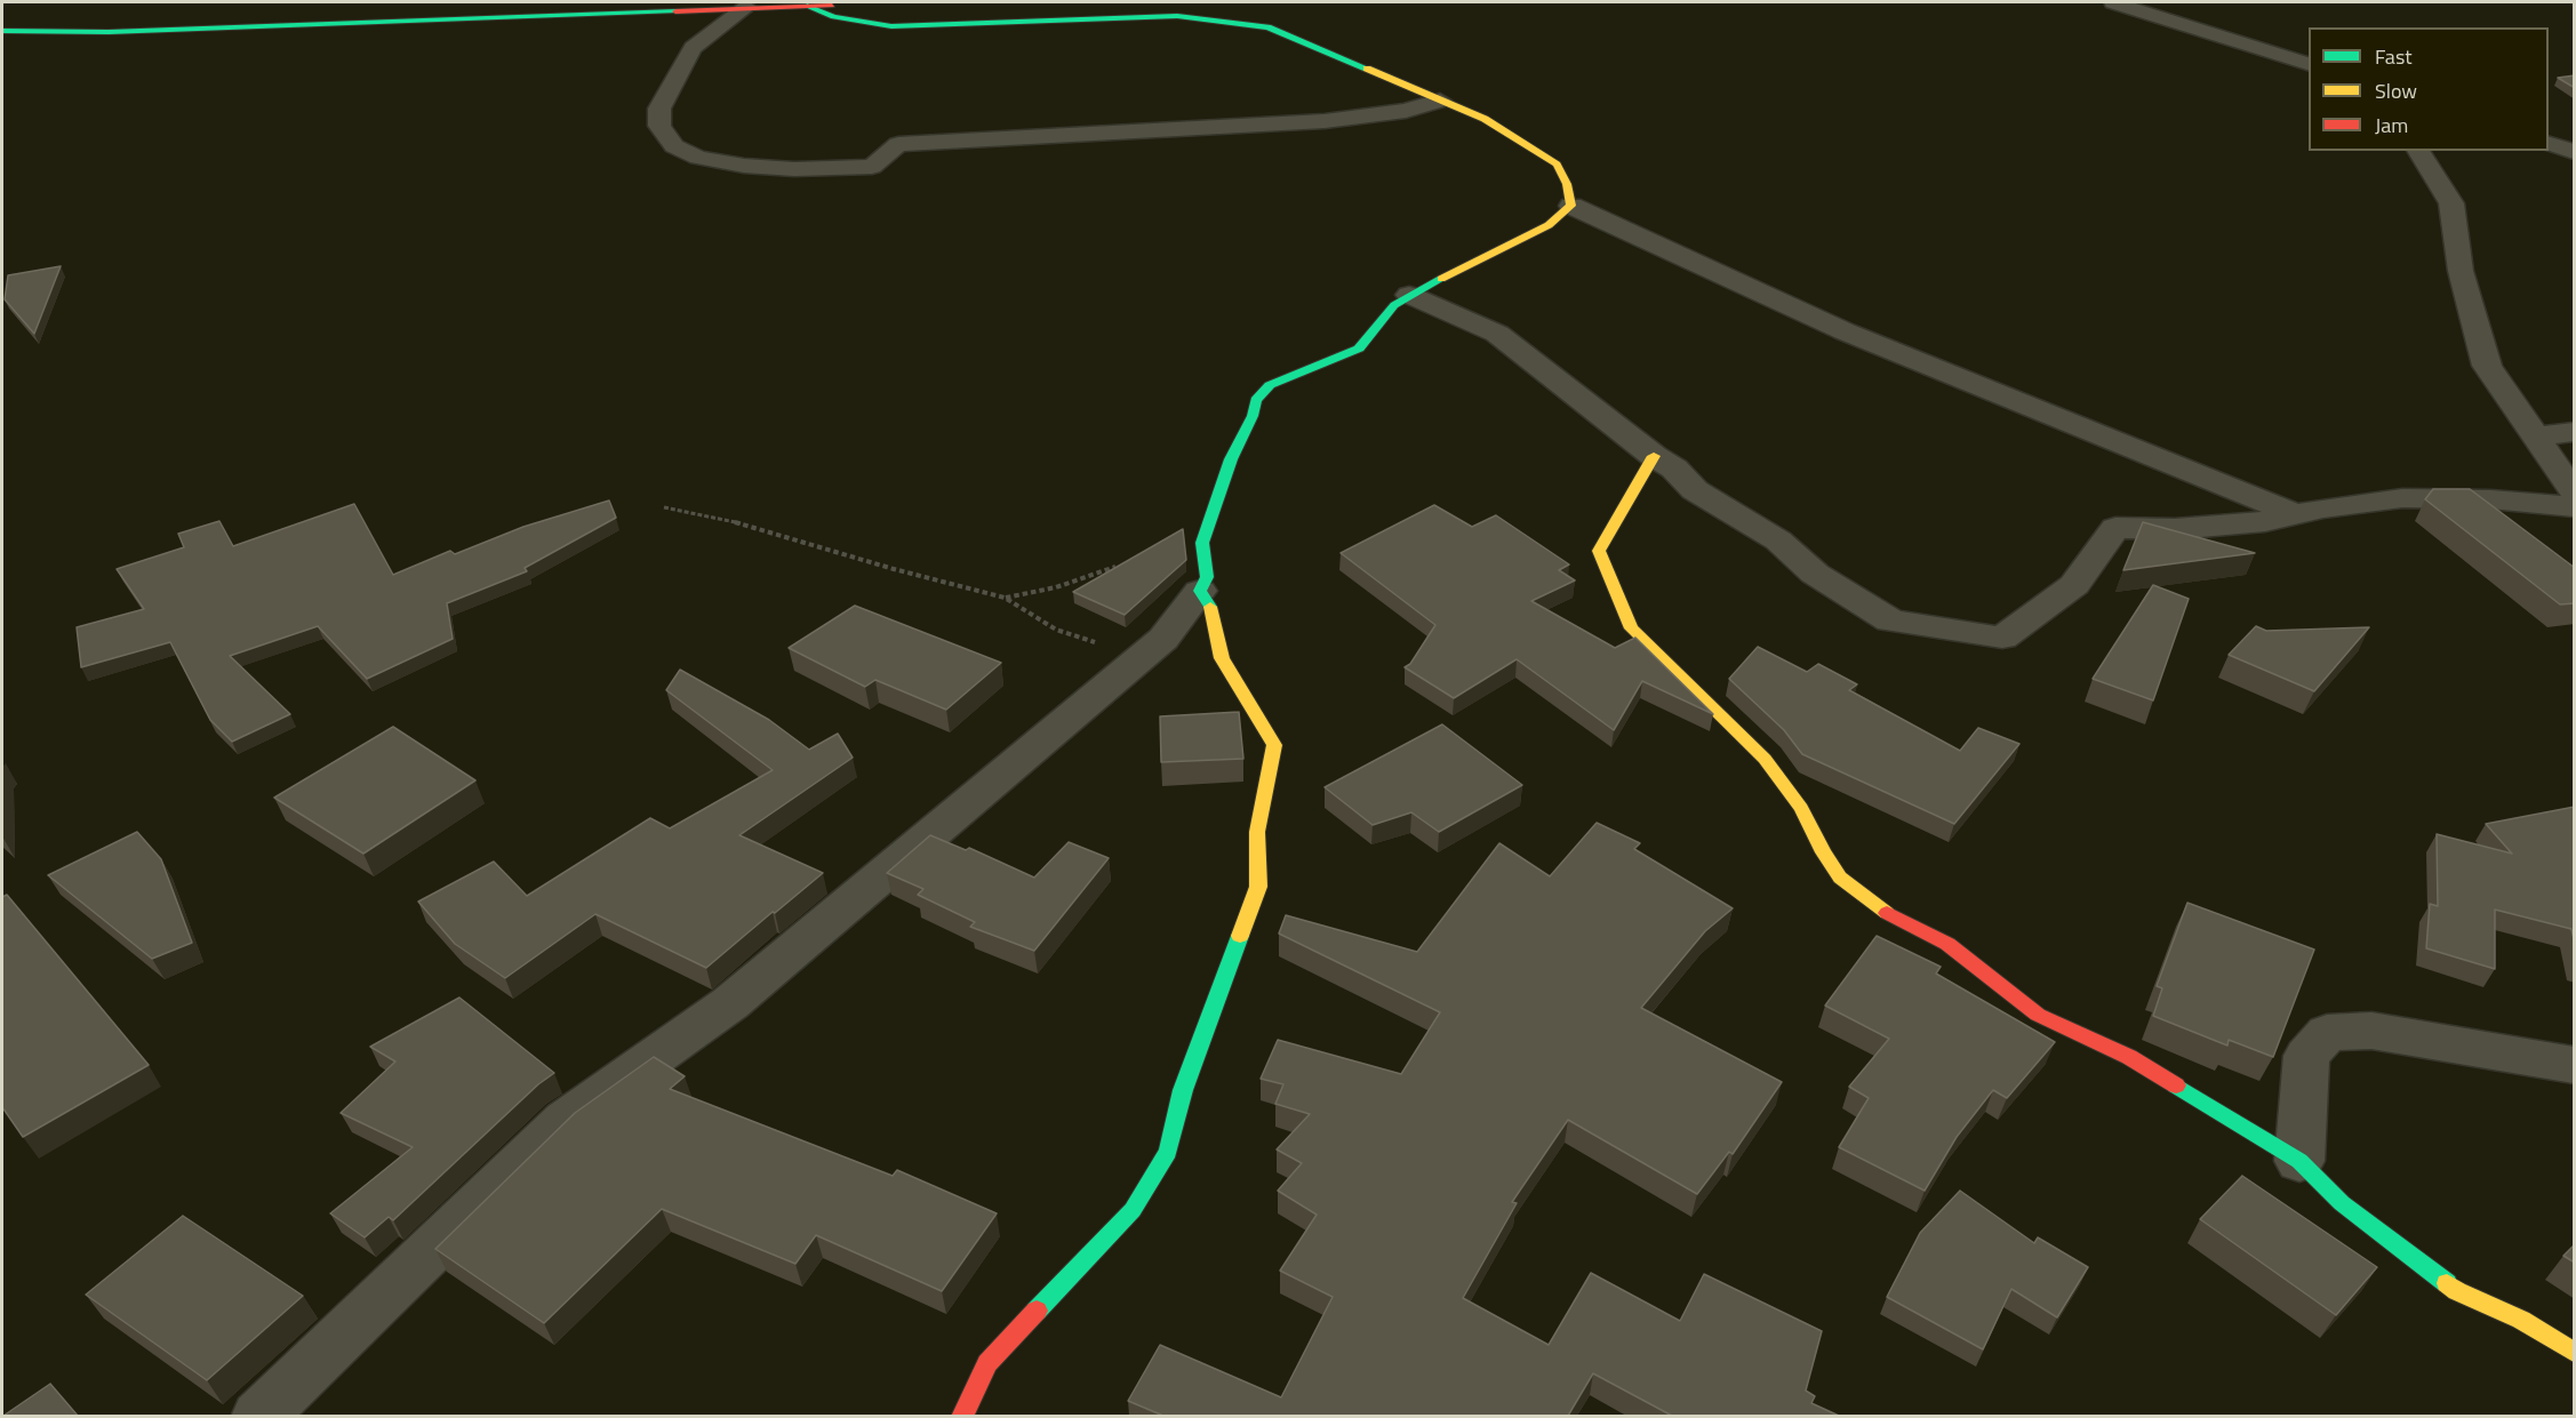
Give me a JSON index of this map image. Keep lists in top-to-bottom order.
{
  "legend": ["Fast", "Slow", "Jam"]
}
